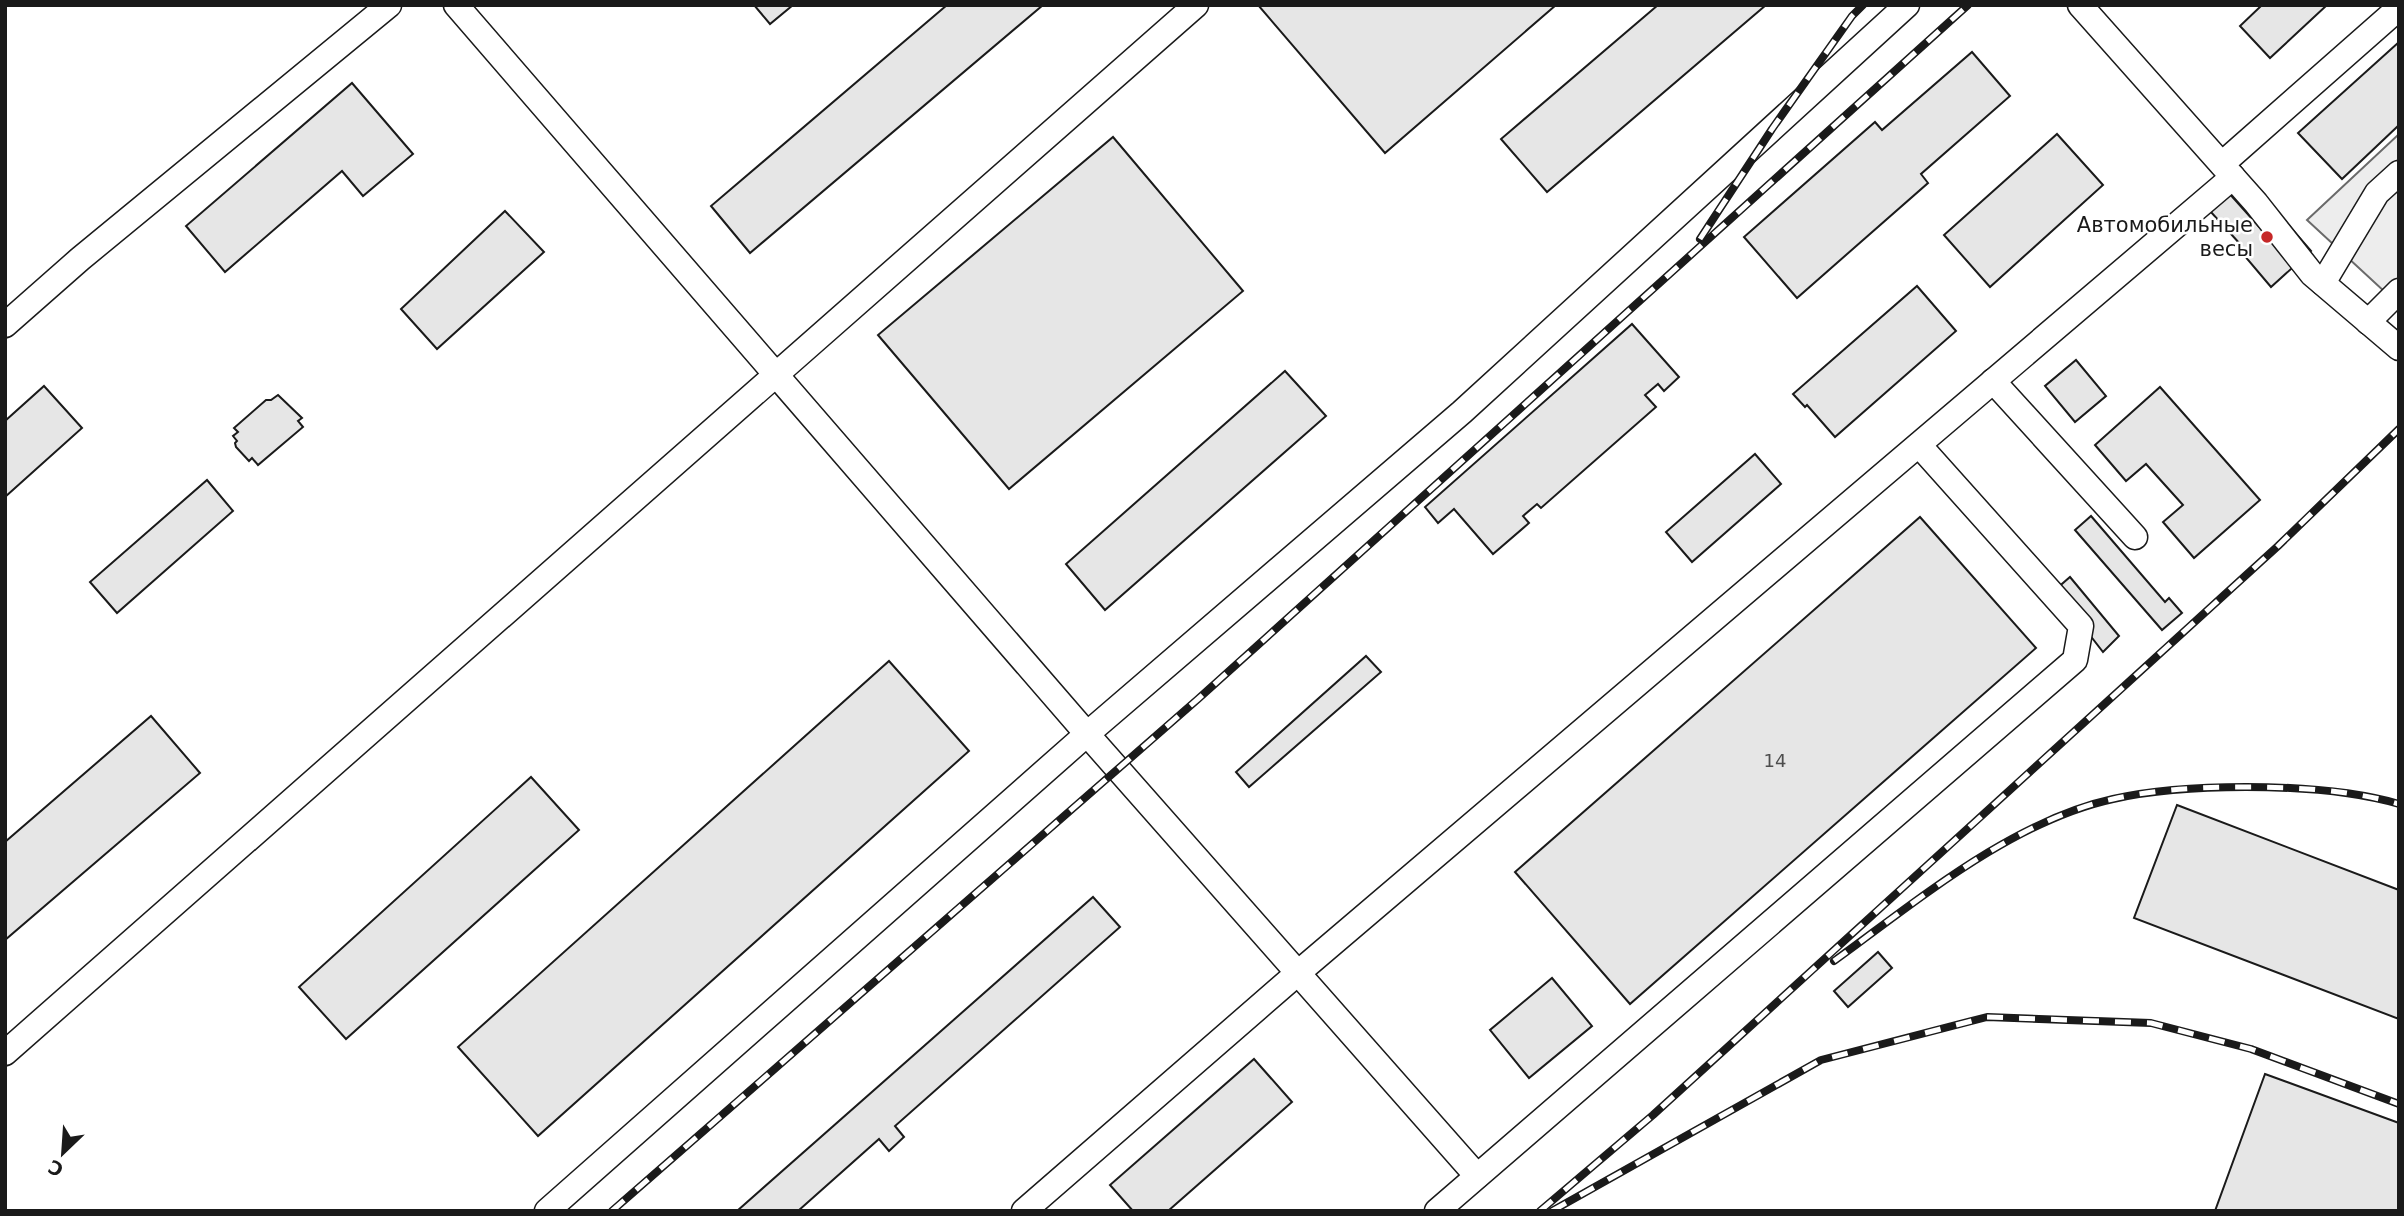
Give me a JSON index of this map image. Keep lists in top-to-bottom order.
{
  "places": ["Автомобильные весы"],
  "house_numbers": ["14"],
  "north": "bottom left"
}
